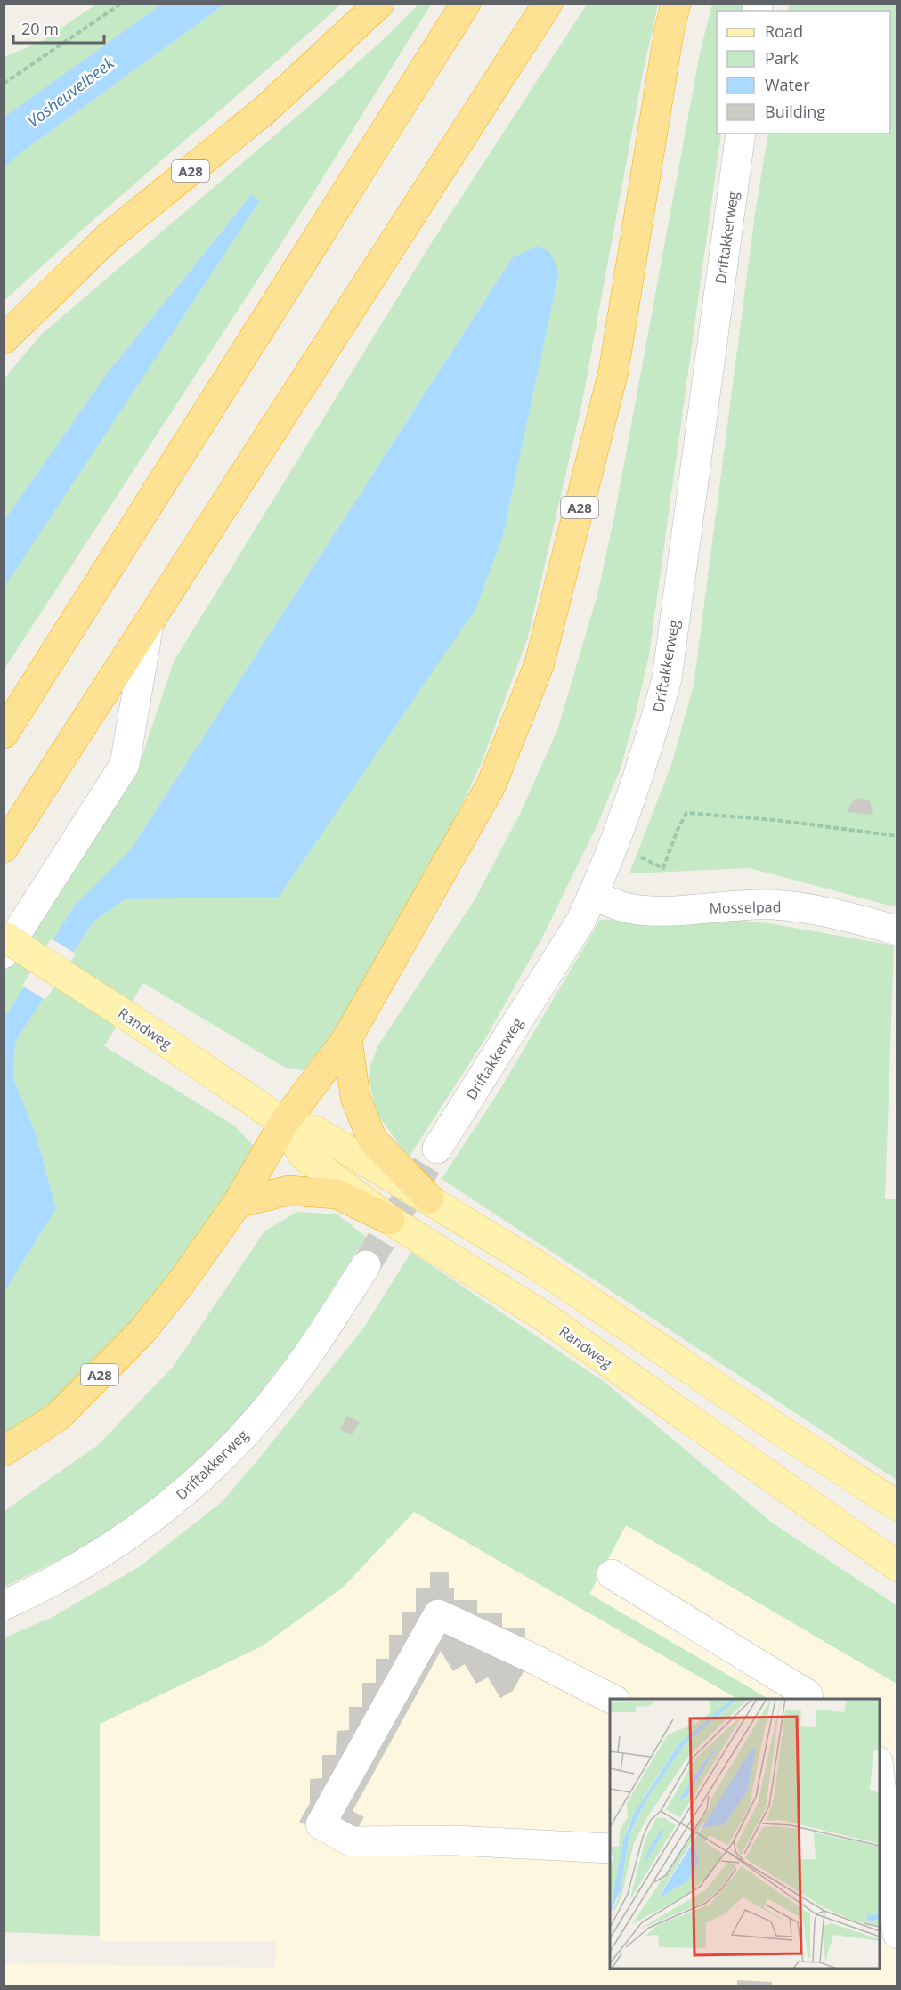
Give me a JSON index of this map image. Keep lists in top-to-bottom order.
{
  "streets": {
    "highway": ["A28"],
    "main road": ["Randweg"],
    "street": ["Driftakkerweg", "Mosselpad"]
  },
  "crossings": [
    ["A28", "Randweg"],
    ["Driftakkerweg", "Mosselpad"]
  ],
  "water": ["Vosheuvelbeek"],
  "legend": [
    "Road",
    "Park",
    "Water",
    "Building"
  ],
  "scale_bar": "20 m"
}
